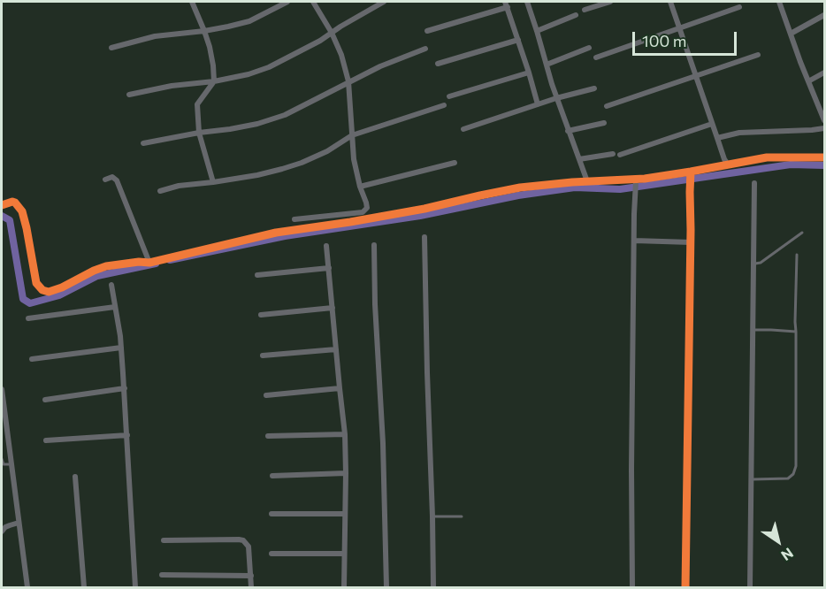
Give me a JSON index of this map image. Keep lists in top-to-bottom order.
{
  "scale_bar": "100 m",
  "north": "bottom right"
}
